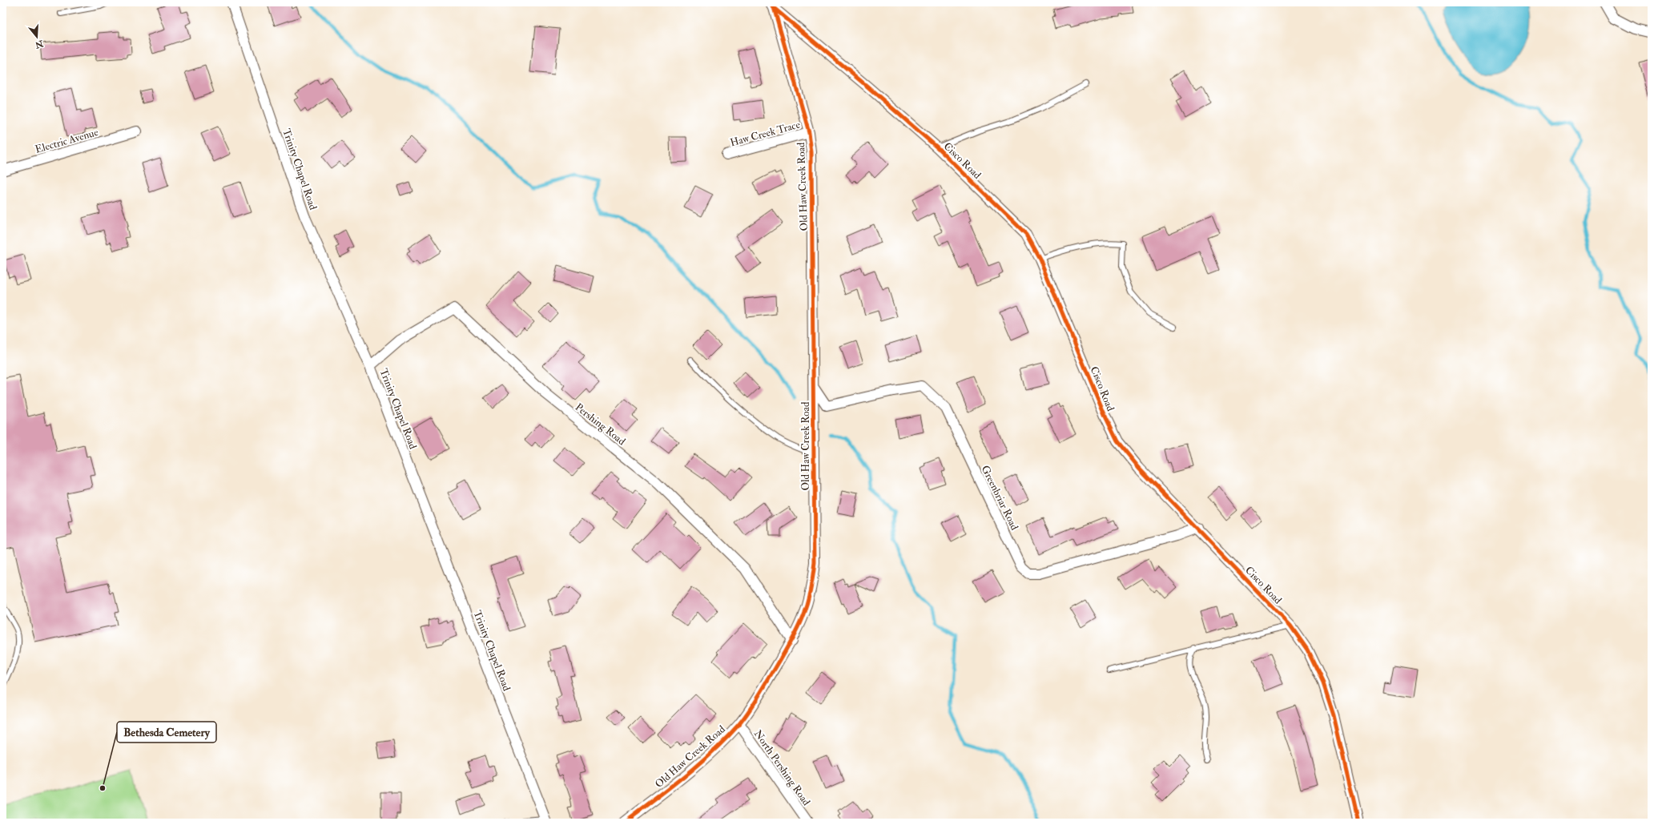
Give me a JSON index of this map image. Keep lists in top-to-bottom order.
{
  "streets": {
    "street": [
      "Haw Creek Trace",
      "Electric Avenue",
      "Cisco Road",
      "Trinity Chapel Road",
      "Old Haw Creek Road",
      "Pershing Road",
      "Greenbriar Road",
      "North Pershing Road"
    ]
  },
  "crossings": [
    ["Haw Creek Trace", "Old Haw Creek Road"],
    ["Cisco Road", "Old Haw Creek Road"],
    ["Cisco Road", "Greenbriar Road"],
    ["Trinity Chapel Road", "Pershing Road"],
    ["Old Haw Creek Road", "Pershing Road"],
    ["Old Haw Creek Road", "Greenbriar Road"],
    ["Old Haw Creek Road", "North Pershing Road"]
  ],
  "places": ["Bethesda Cemetery"],
  "north": "bottom"
}
